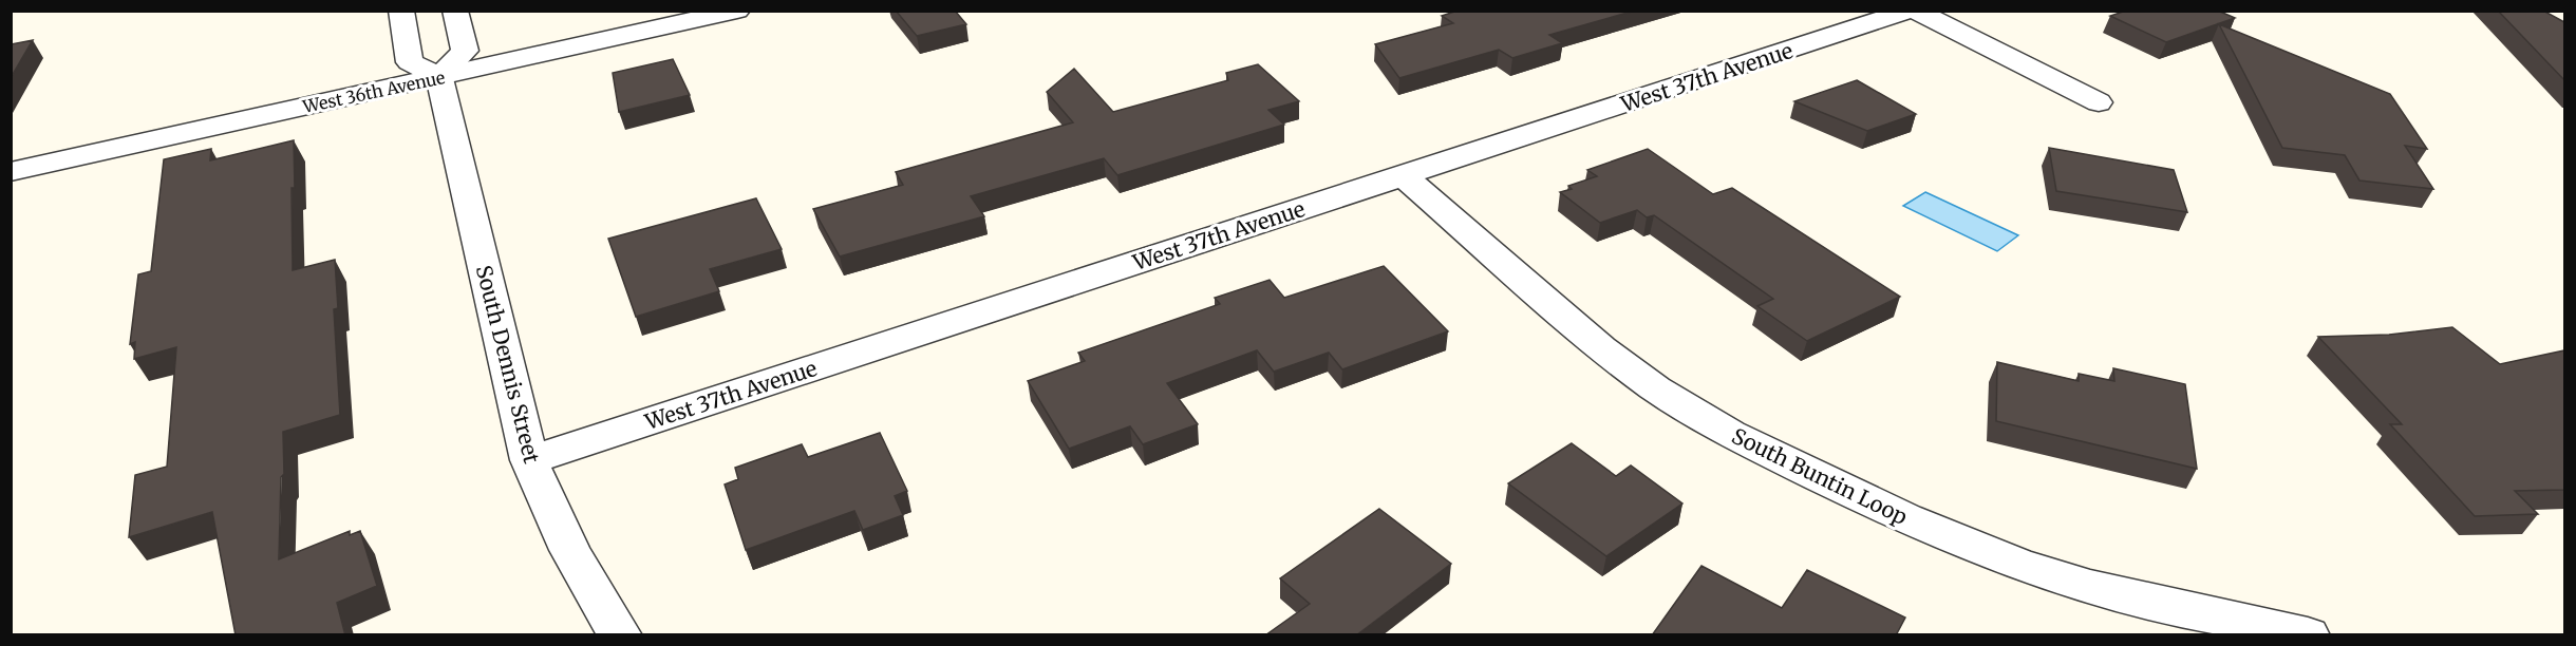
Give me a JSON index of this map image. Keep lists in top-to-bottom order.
{
  "streets": {
    "street": [
      "West 37th Avenue",
      "West 36th Avenue",
      "South Dennis Street",
      "South Buntin Loop"
    ]
  },
  "crossings": [
    ["West 37th Avenue", "South Dennis Street"],
    ["West 37th Avenue", "South Buntin Loop"],
    ["West 36th Avenue", "South Dennis Street"]
  ]
}
